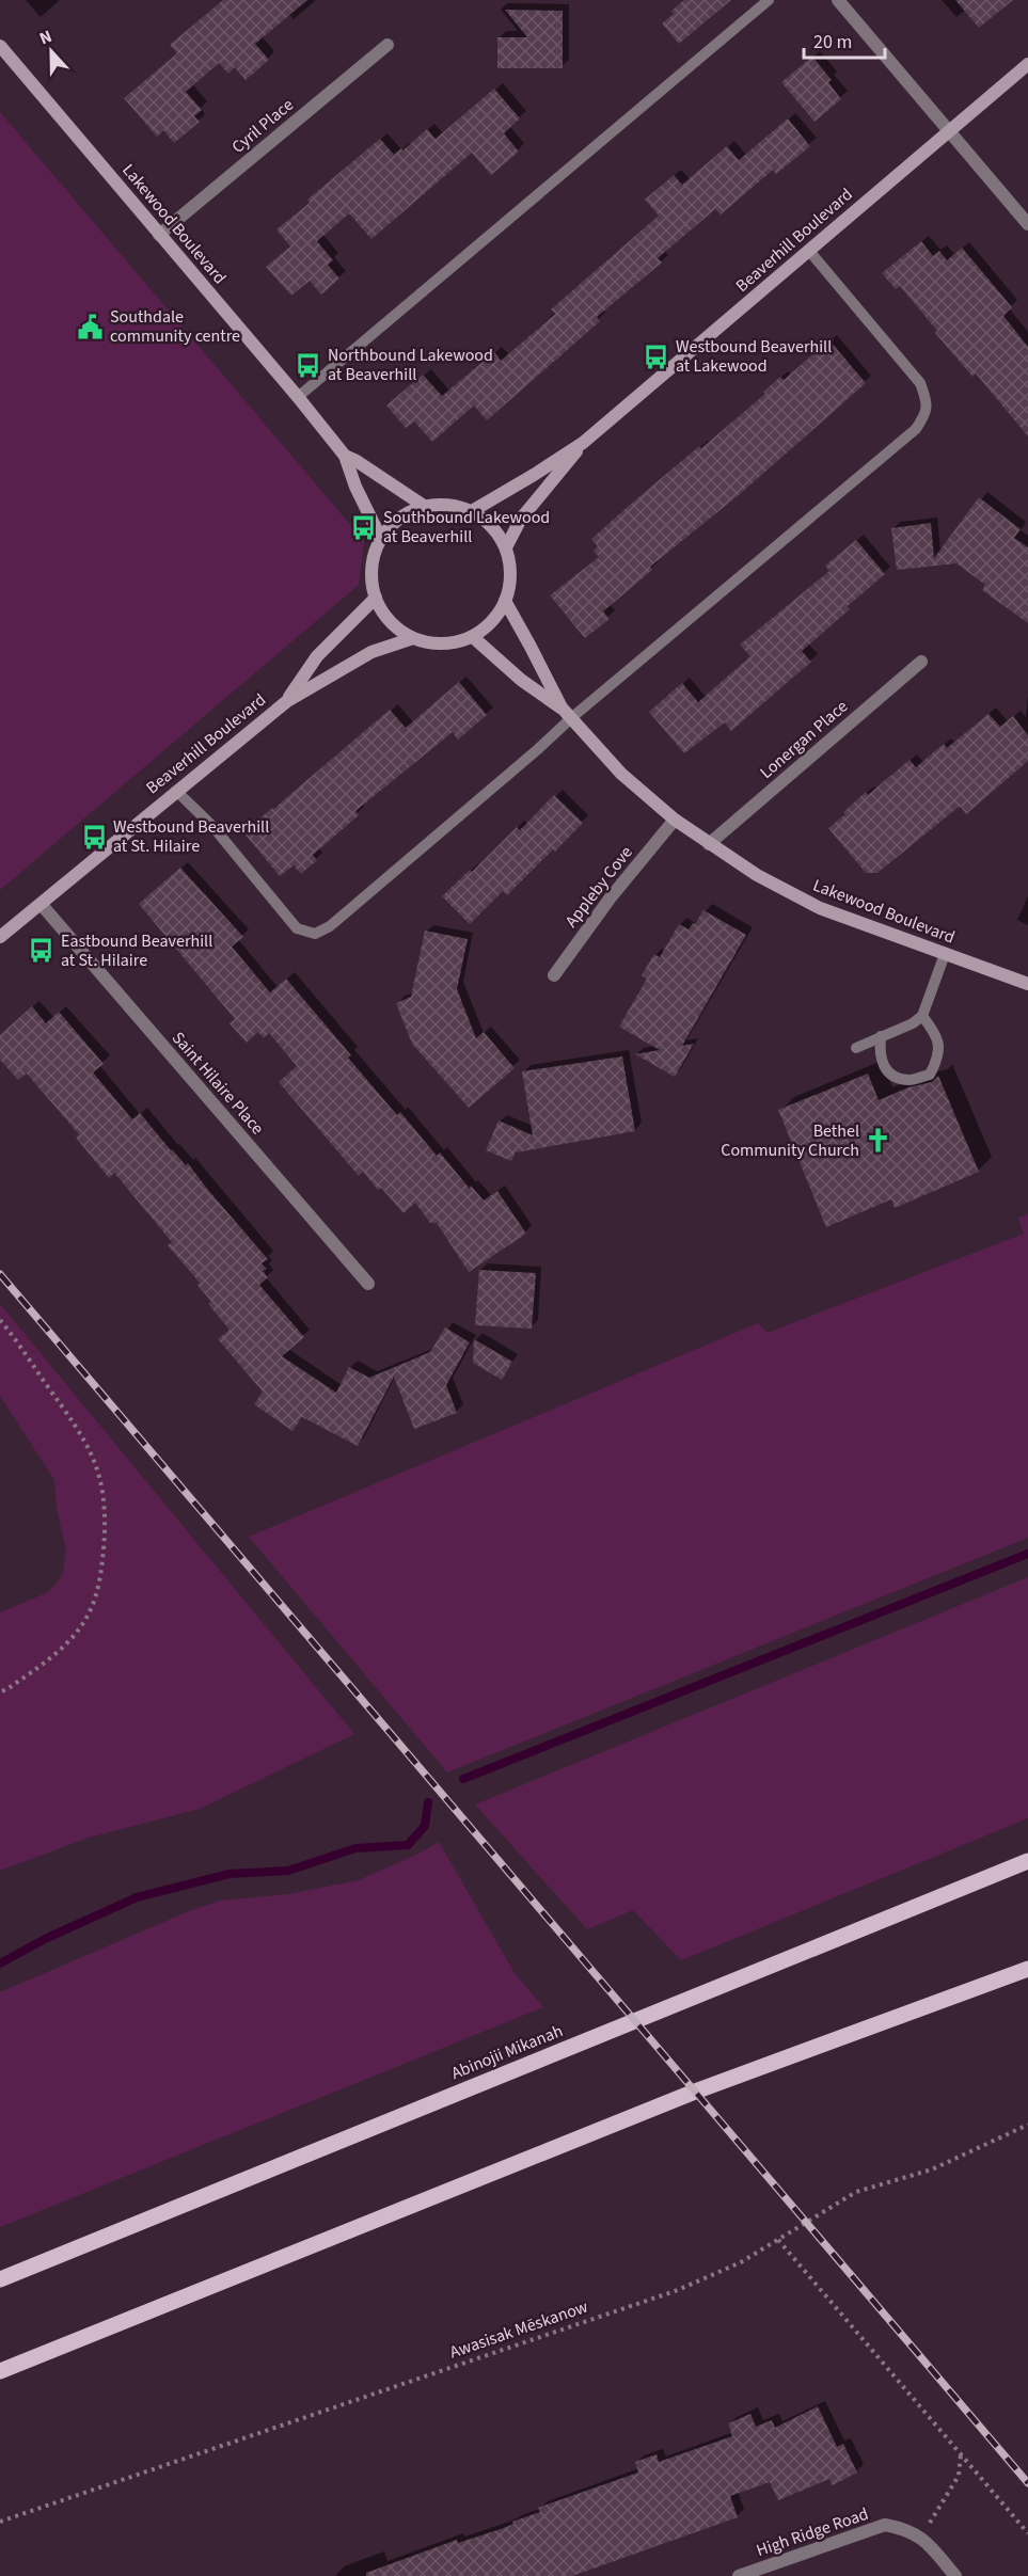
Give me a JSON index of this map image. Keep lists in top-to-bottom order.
{
  "streets": {
    "main road": ["Abinojii Mikanah"],
    "street": [
      "Cyril Place",
      "Lakewood Boulevard",
      "Beaverhill Boulevard",
      "Lonergan Place",
      "Appleby Cove",
      "Saint Hilaire Place",
      "High Ridge Road"
    ],
    "path": ["Awasisak Mēskanow"]
  },
  "crossings": [
    ["Cyril Place", "Lakewood Boulevard"],
    ["Lakewood Boulevard", "Beaverhill Boulevard"],
    ["Lakewood Boulevard", "Lonergan Place"],
    ["Lakewood Boulevard", "Appleby Cove"],
    ["Beaverhill Boulevard", "Saint Hilaire Place"]
  ],
  "places": {
    "public building": ["Southdale community centre"],
    "bus stop": [
      "Westbound Beaverhill at Lakewood",
      "Northbound Lakewood at Beaverhill",
      "Southbound Lakewood at Beaverhill",
      "Westbound Beaverhill at St. Hilaire",
      "Eastbound Beaverhill at St. Hilaire"
    ],
    "church": ["Bethel Community Church"]
  },
  "scale_bar": "20 m",
  "north": "top"
}
